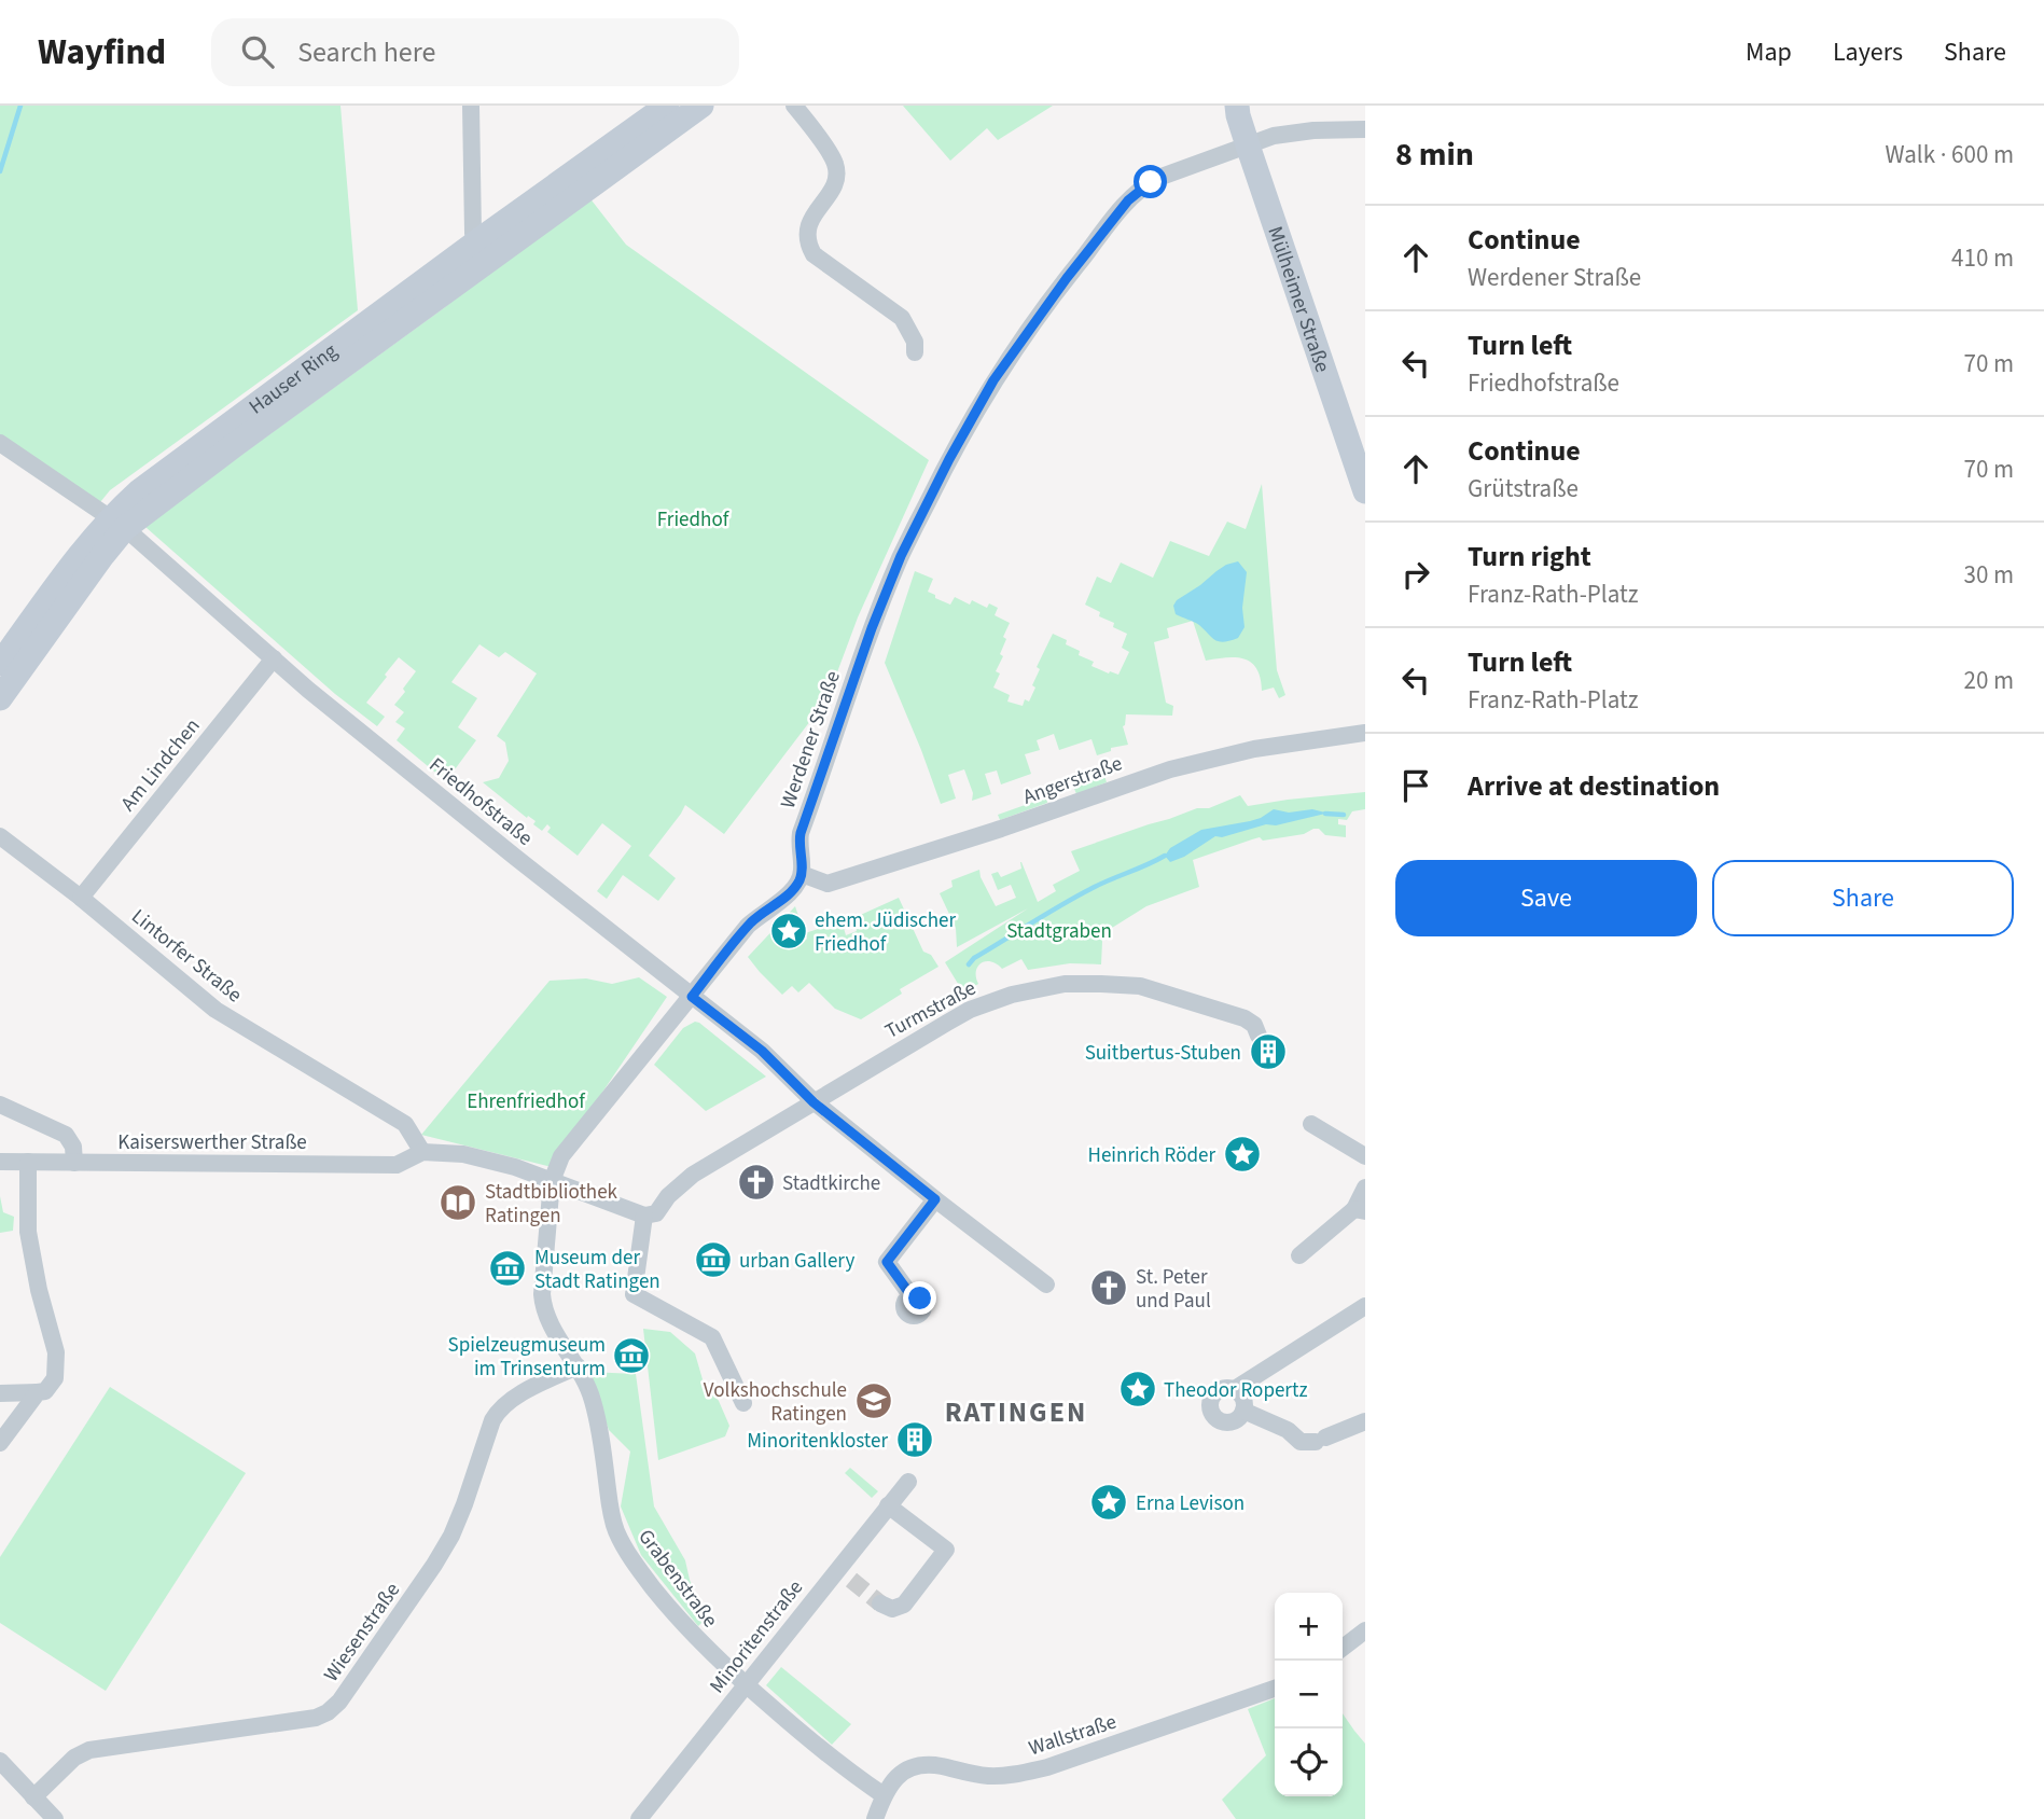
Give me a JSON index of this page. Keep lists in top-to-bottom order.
{
  "streets": {
    "main road": ["Mülheimer Straße", "Hauser Ring"],
    "street": [
      "Werdener Straße",
      "Am Lindchen",
      "Angerstraße",
      "Friedhofstraße",
      "Lintorfer Straße",
      "Turmstraße",
      "Kaiserswerther Straße",
      "Grabenstraße",
      "Wiesenstraße",
      "Minoritenstraße",
      "Wallstraße"
    ]
  },
  "crossings": [
    ["Mülheimer Straße", "Werdener Straße"],
    ["Hauser Ring", "Friedhofstraße"],
    ["Werdener Straße", "Angerstraße"],
    ["Am Lindchen", "Friedhofstraße"],
    ["Am Lindchen", "Lintorfer Straße"],
    ["Friedhofstraße", "Turmstraße"],
    ["Lintorfer Straße", "Kaiserswerther Straße"],
    ["Grabenstraße", "Wiesenstraße"],
    ["Grabenstraße", "Minoritenstraße"],
    ["Grabenstraße", "Wallstraße"]
  ],
  "districts": ["RATINGEN"],
  "parks": ["Friedhof", "Stadtgraben", "Ehrenfriedhof"],
  "places": {
    "place": [
      "ehem. Jüdischer Friedhof",
      "Heinrich Röder",
      "Theodor Ropertz",
      "Erna Levison"
    ],
    "building": ["Suitbertus-Stuben", "Minoritenkloster"],
    "church": ["Stadtkirche", "St. Peter und Paul"],
    "library": ["Stadtbibliothek Ratingen"],
    "museum": ["urban Gallery", "Museum der Stadt Ratingen", "Spielzeugmuseum im Trinsenturm"],
    "school or university": ["Volkshochschule Ratingen"]
  },
  "page": {
    "header": "Wayfind",
    "search": "Search here",
    "nav": ["Map", "Layers", "Share"],
    "heading": ["8 min", "Walk · 600 m"],
    "list": [
      ["Continue", "Werdener Straße", "410 m"],
      ["Turn left", "Friedhofstraße", "70 m"],
      ["Continue", "Grütstraße", "70 m"],
      ["Turn right", "Franz-Rath-Platz", "30 m"],
      ["Turn left", "Franz-Rath-Platz", "20 m"],
      "Arrive at destination"
    ],
    "buttons": ["Save", "Share"],
    "map_buttons": ["+", "−"]
  }
}
